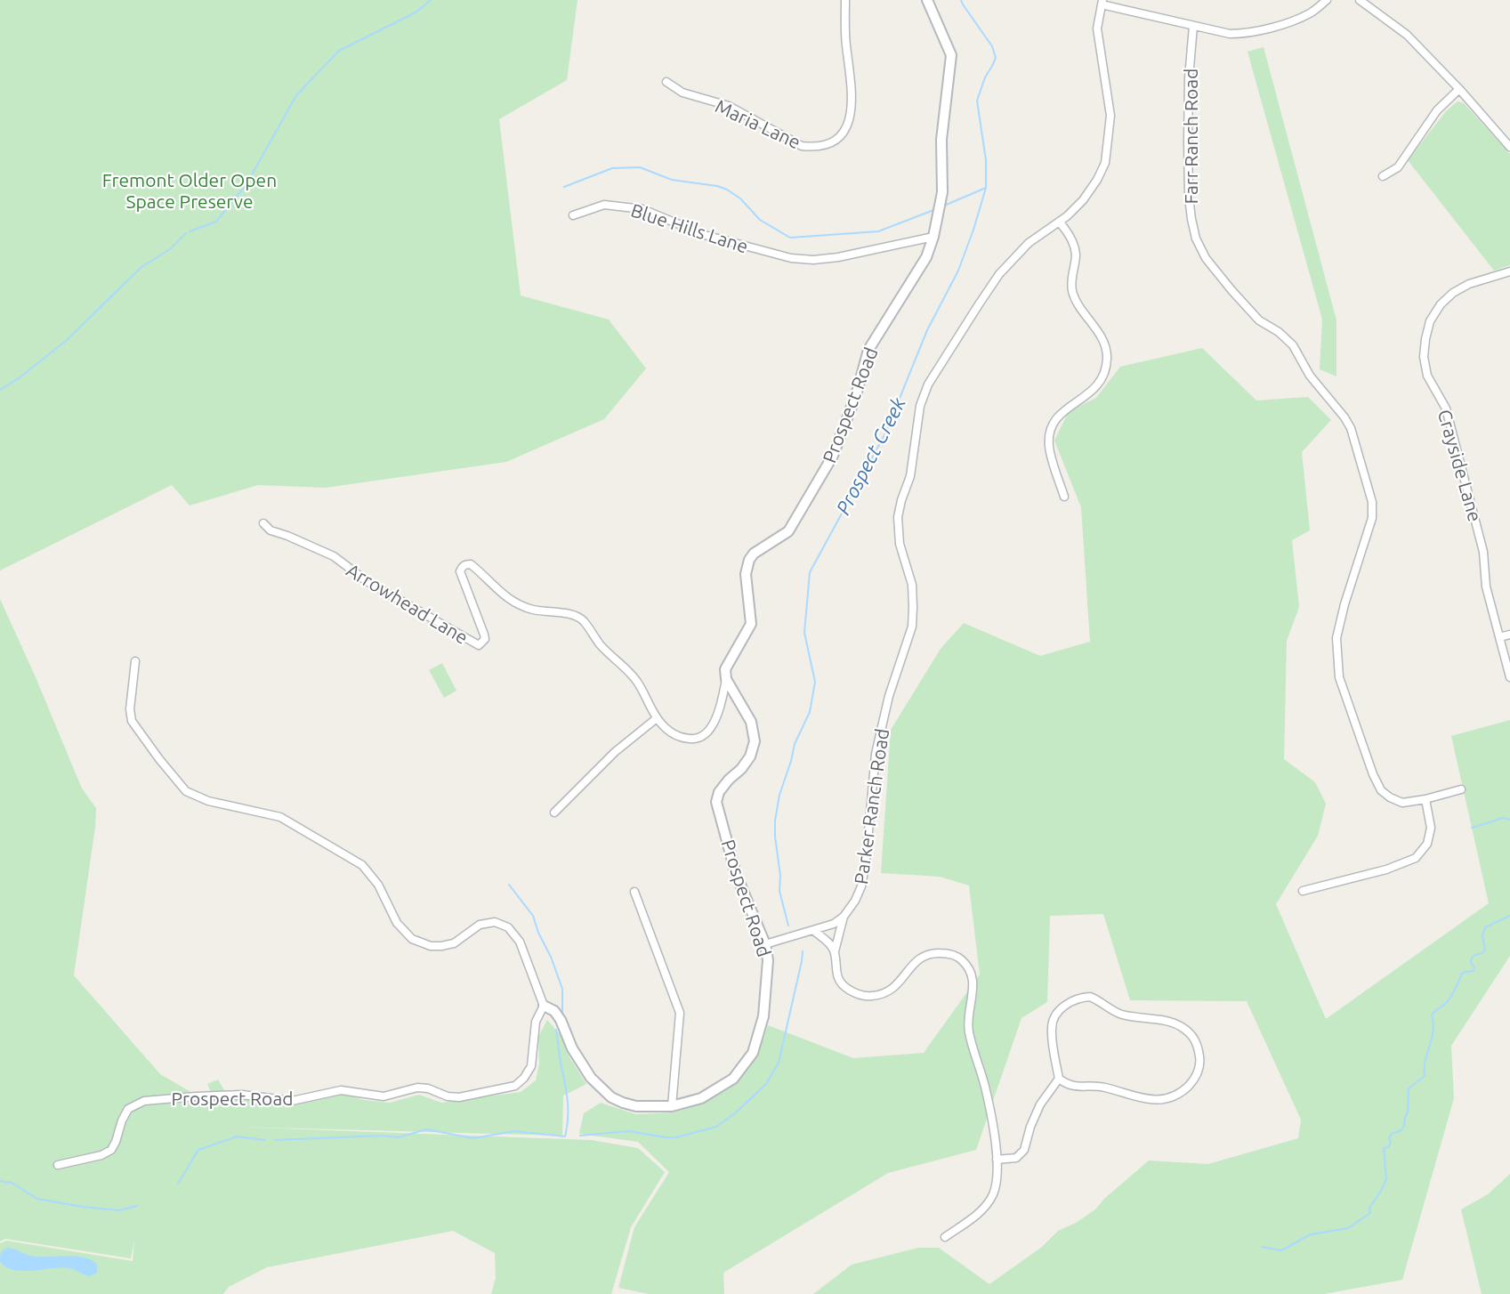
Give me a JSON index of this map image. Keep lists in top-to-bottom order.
{
  "streets": {
    "street": [
      "Maria Lane",
      "Farr Ranch Road",
      "Blue Hills Lane",
      "Prospect Road",
      "Crayside Lane",
      "Arrowhead Lane",
      "Parker Ranch Road"
    ]
  },
  "crossings": [
    ["Blue Hills Lane", "Prospect Road"],
    ["Prospect Road", "Arrowhead Lane"],
    ["Prospect Road", "Parker Ranch Road"]
  ],
  "water": ["Prospect Creek"],
  "parks": ["Fremont Older Open Space Preserve"]
}
